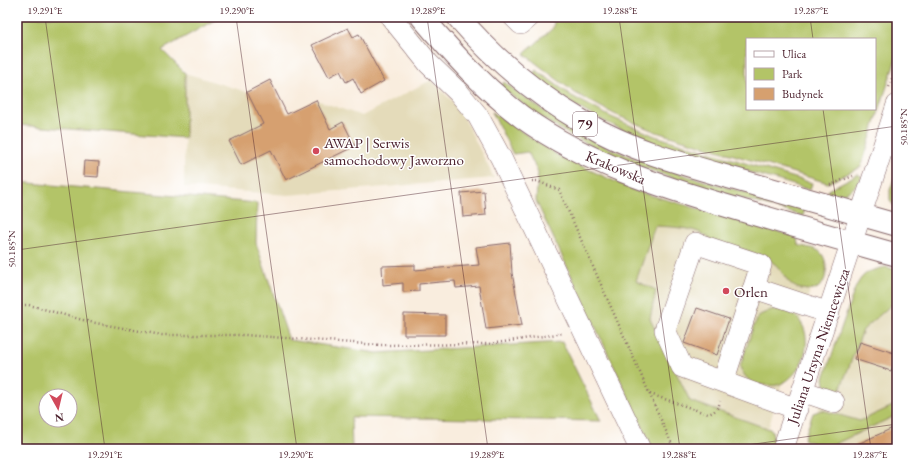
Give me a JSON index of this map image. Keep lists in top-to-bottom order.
{
  "streets": {
    "main road": ["79", "Krakowska"],
    "street": ["Juliana Ursyna Niemcewicza"]
  },
  "crossings": [
    ["79", "Krakowska"],
    ["79", "Juliana Ursyna Niemcewicza"],
    ["Krakowska", "Juliana Ursyna Niemcewicza"]
  ],
  "places": ["AWAP | Serwis samochodowy Jaworzno", "Orlen"],
  "legend": ["Ulica", "Park", "Budynek"],
  "north": "bottom",
  "coordinates": [
    "19.291°E",
    "19.290°E",
    "19.289°E",
    "19.288°E",
    "19.287°E",
    "50.185°N"
  ]
}
